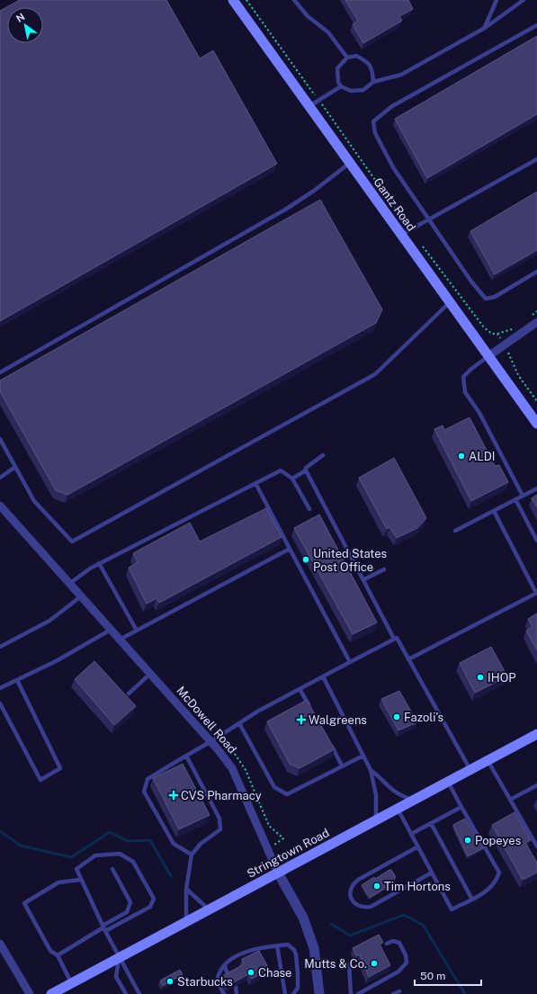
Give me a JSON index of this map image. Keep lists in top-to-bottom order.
{
  "streets": {
    "main road": ["Gantz Road", "Stringtown Road"],
    "street": ["McDowell Road"]
  },
  "crossings": [
    ["McDowell Road", "Stringtown Road"]
  ],
  "places": {
    "other": [
      "ALDI",
      "United States Post Office",
      "IHOP",
      "Fazoli's",
      "Popeyes",
      "Tim Hortons",
      "Mutts & Co.",
      "Chase",
      "Starbucks"
    ],
    "health": ["Walgreens", "CVS Pharmacy"]
  },
  "scale_bar": "50 m",
  "north": "top left"
}
